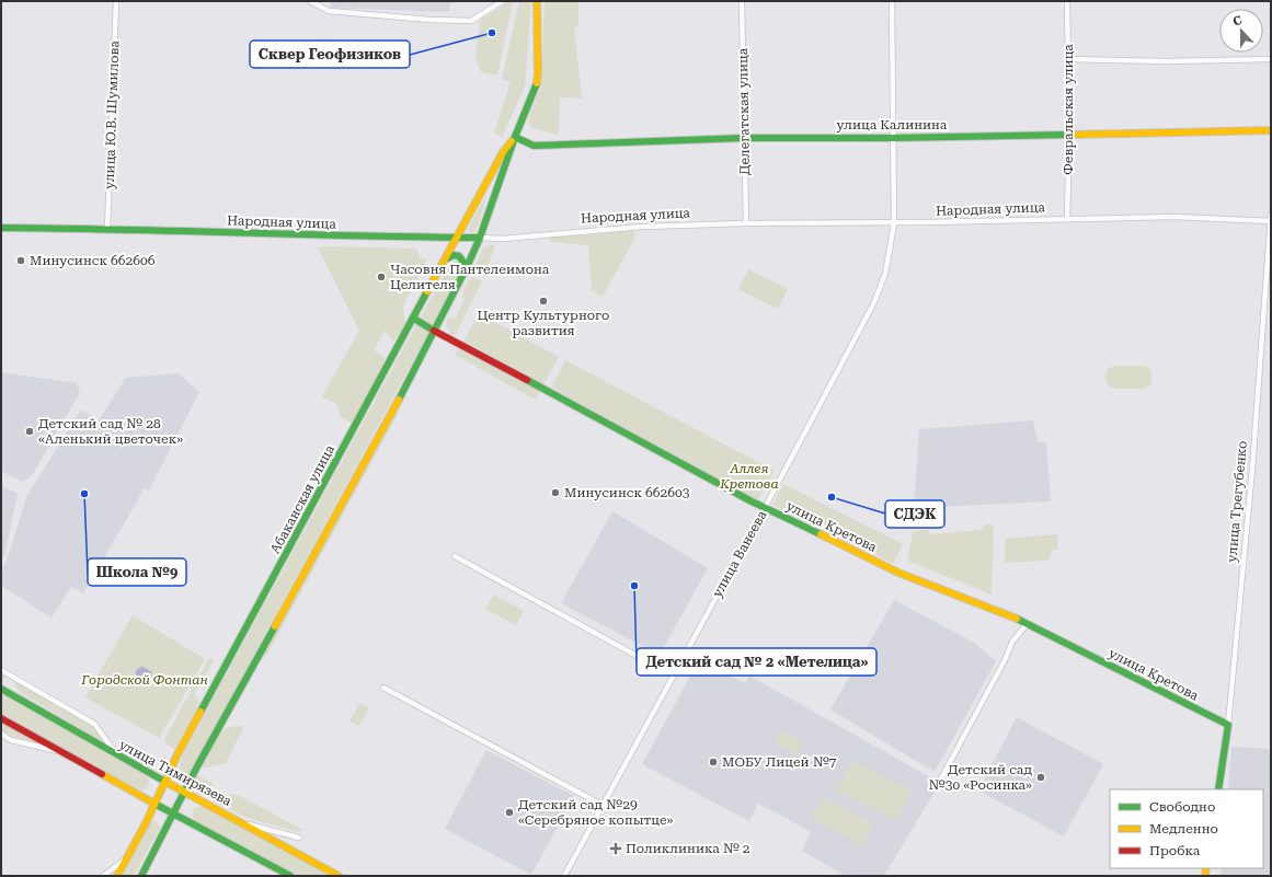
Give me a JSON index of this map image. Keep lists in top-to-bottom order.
{
  "streets": {
    "main road": [
      "улица Калинина",
      "Народная улица",
      "Абаканская улица",
      "улица Трегубенко",
      "улица Кретова",
      "улица Тимирязева"
    ],
    "street": [
      "Февральская улица",
      "Делегатская улица",
      "улица Ю.В. Шумилова",
      "улица Ванеева"
    ]
  },
  "crossings": [
    ["Февральская улица", "улица Калинина"],
    ["Февральская улица", "Народная улица"],
    ["Делегатская улица", "улица Калинина"],
    ["Делегатская улица", "Народная улица"],
    ["улица Ю.В. Шумилова", "Народная улица"],
    ["улица Калинина", "Абаканская улица"],
    ["улица Калинина", "улица Ванеева"],
    ["Народная улица", "Абаканская улица"],
    ["Народная улица", "улица Трегубенко"],
    ["Народная улица", "улица Ванеева"],
    ["Абаканская улица", "улица Кретова"],
    ["Абаканская улица", "улица Тимирязева"],
    ["улица Трегубенко", "улица Кретова"],
    ["улица Кретова", "улица Ванеева"]
  ],
  "parks": ["Аллея Кретова", "Городской Фонтан"],
  "places": {
    "other": [
      "Сквер Геофизиков",
      "Минусинск 662606",
      "Часовня Пантелеимона Целителя",
      "Центр Культурного развития",
      "Детский сад № 28 «Аленький цветочек»",
      "Минусинск 662603",
      "Школа №9",
      "СДЭК",
      "Детский сад № 2 «Метелица»",
      "МОБУ Лицей №7",
      "Детский сад №30 «Росинка»",
      "Детский сад №29 «Серебряное копытце»"
    ],
    "health": ["Поликлиника № 2"]
  },
  "legend": ["Свободно", "Медленно", "Пробка"],
  "north": "top"
}
